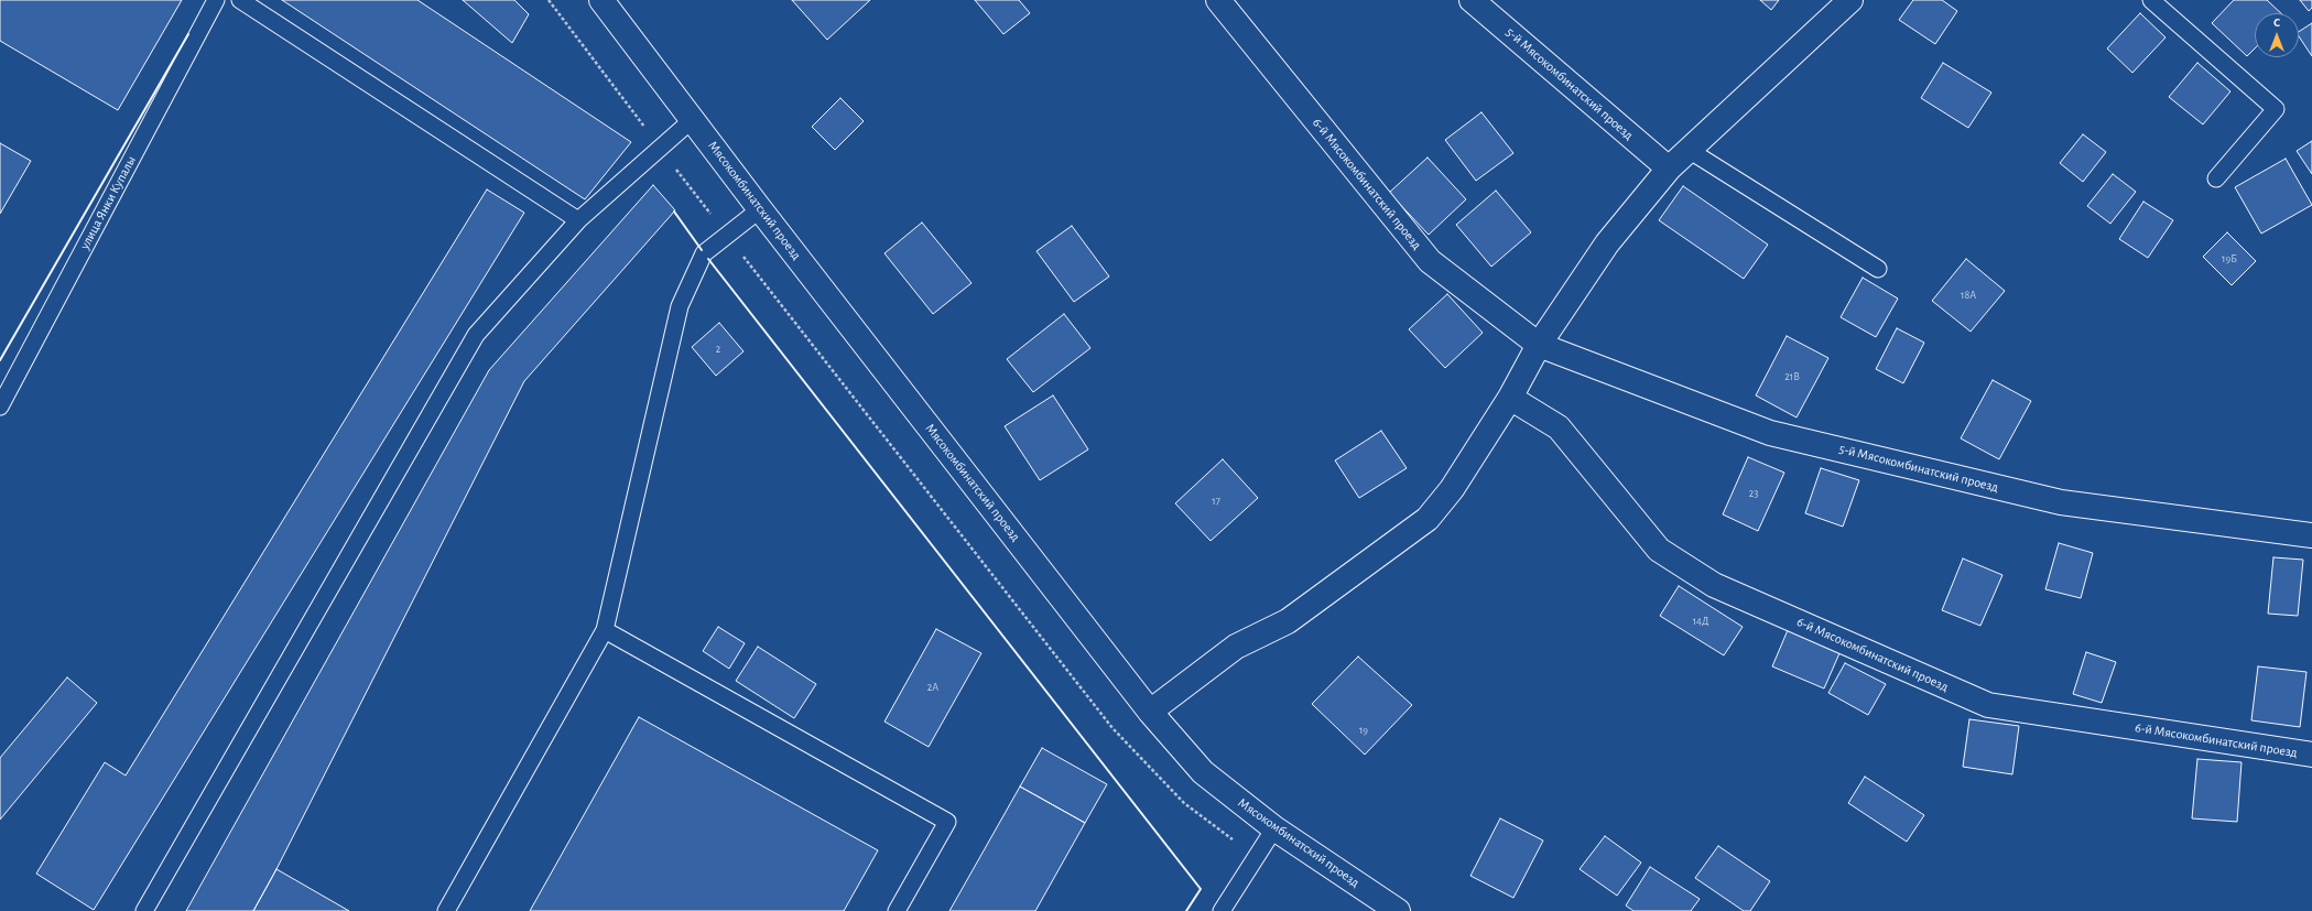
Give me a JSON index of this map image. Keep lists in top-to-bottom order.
{
  "streets": {
    "street": ["5-й Мясокомбинатский проезд", "6-й Мясокомбинатский проезд", "Мясокомбинатский проезд"],
    "lane": ["улица Янки Купалы"]
  },
  "crossings": [
    ["5-й Мясокомбинатский проезд", "6-й Мясокомбинатский проезд"]
  ],
  "house_numbers": [
    "19Б",
    "18А",
    "2",
    "21В",
    "23",
    "17",
    "14Д",
    "2А",
    "19"
  ],
  "north": "top"
}
